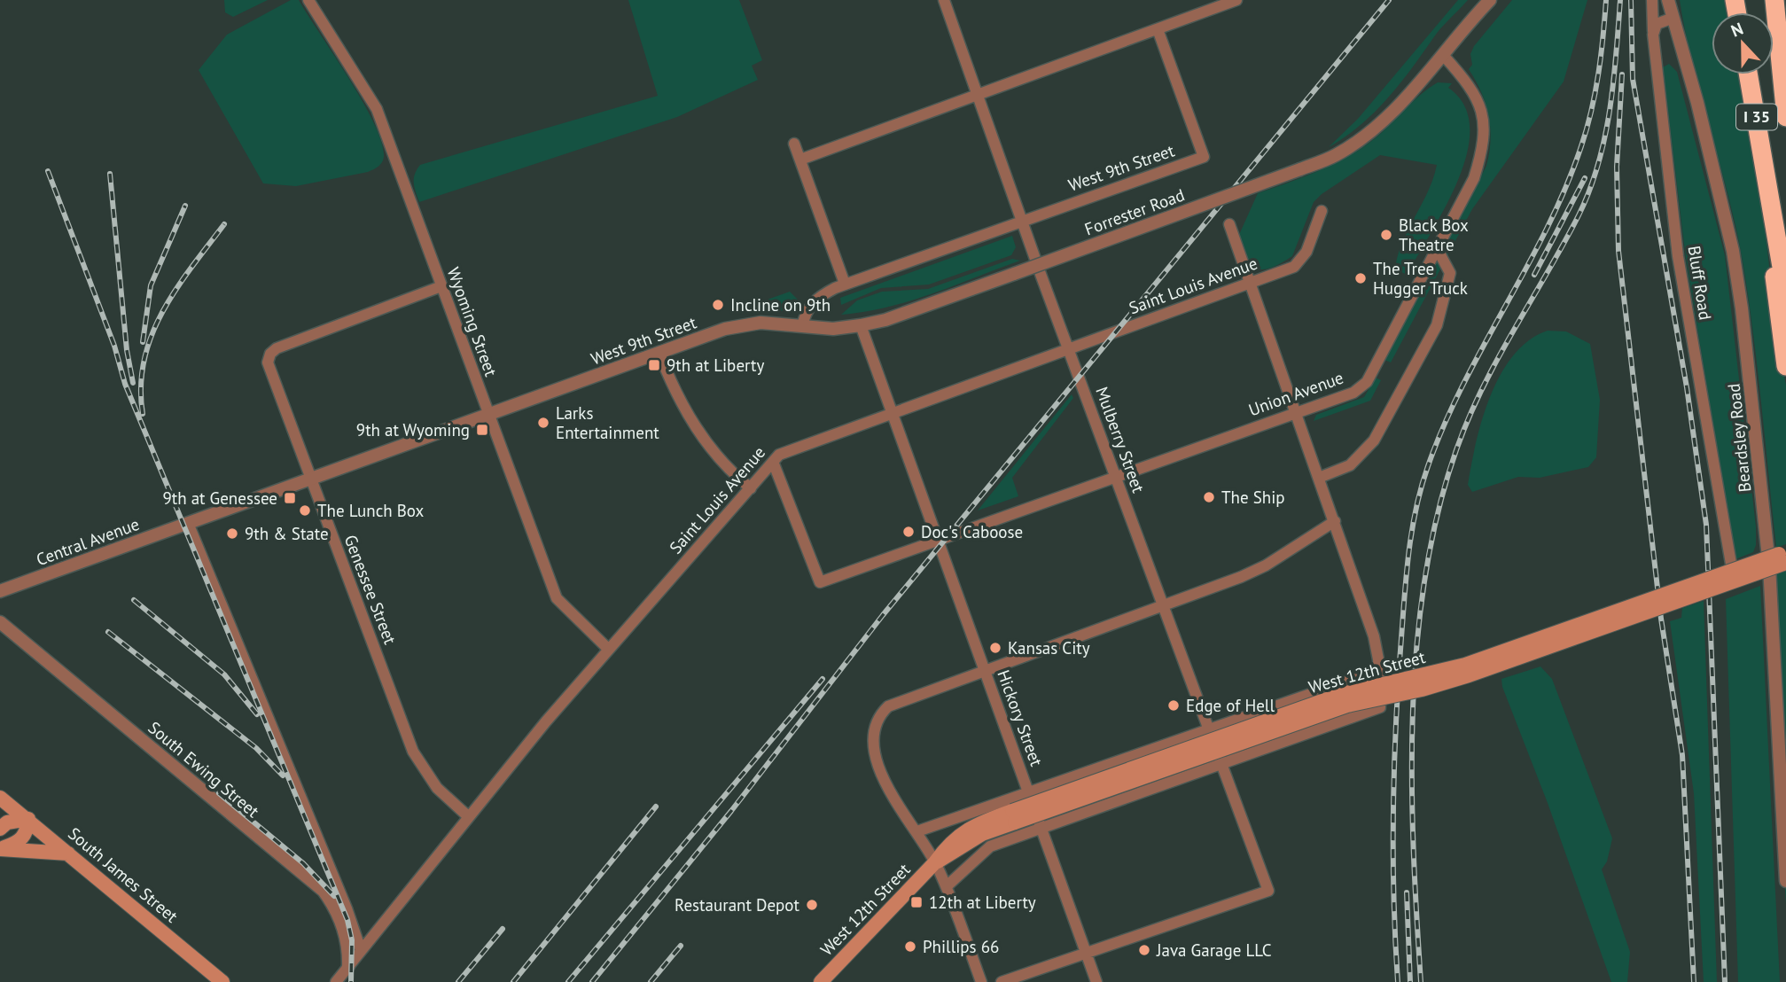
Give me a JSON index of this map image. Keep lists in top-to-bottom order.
{
  "streets": {
    "highway": ["I 35"],
    "main road": ["West 12th Street", "South James Street"],
    "street": [
      "West 9th Street",
      "Forrester Road",
      "Bluff Road",
      "Saint Louis Avenue",
      "Wyoming Street",
      "Union Avenue",
      "Beardsley Road",
      "Mulberry Street",
      "Central Avenue",
      "Genessee Street",
      "Hickory Street",
      "South Ewing Street"
    ]
  },
  "crossings": [
    ["West 9th Street", "Forrester Road"],
    ["West 9th Street", "Wyoming Street"],
    ["West 9th Street", "Mulberry Street"],
    ["West 9th Street", "Central Avenue"],
    ["West 9th Street", "Genessee Street"],
    ["Forrester Road", "Union Avenue"],
    ["Forrester Road", "Hickory Street"],
    ["Saint Louis Avenue", "Wyoming Street"],
    ["Saint Louis Avenue", "Union Avenue"],
    ["Saint Louis Avenue", "Mulberry Street"],
    ["Saint Louis Avenue", "Genessee Street"],
    ["Saint Louis Avenue", "Hickory Street"],
    ["Saint Louis Avenue", "South Ewing Street"],
    ["Wyoming Street", "Genessee Street"],
    ["Union Avenue", "Mulberry Street"],
    ["Union Avenue", "Hickory Street"],
    ["Mulberry Street", "West 12th Street"],
    ["Mulberry Street", "Hickory Street"],
    ["West 12th Street", "Hickory Street"]
  ],
  "places": {
    "other": [
      "Black Box Theatre",
      "The Tree Hugger Truck",
      "Incline on 9th",
      "Larks Entertainment",
      "The Ship",
      "The Lunch Box",
      "Doc's Caboose",
      "9th & State",
      "Kansas City",
      "Edge of Hell",
      "Restaurant Depot",
      "Phillips 66",
      "Java Garage LLC"
    ],
    "transit": [
      "9th at Liberty",
      "9th at Wyoming",
      "9th at Genessee",
      "12th at Liberty"
    ]
  },
  "north": "top"
}
